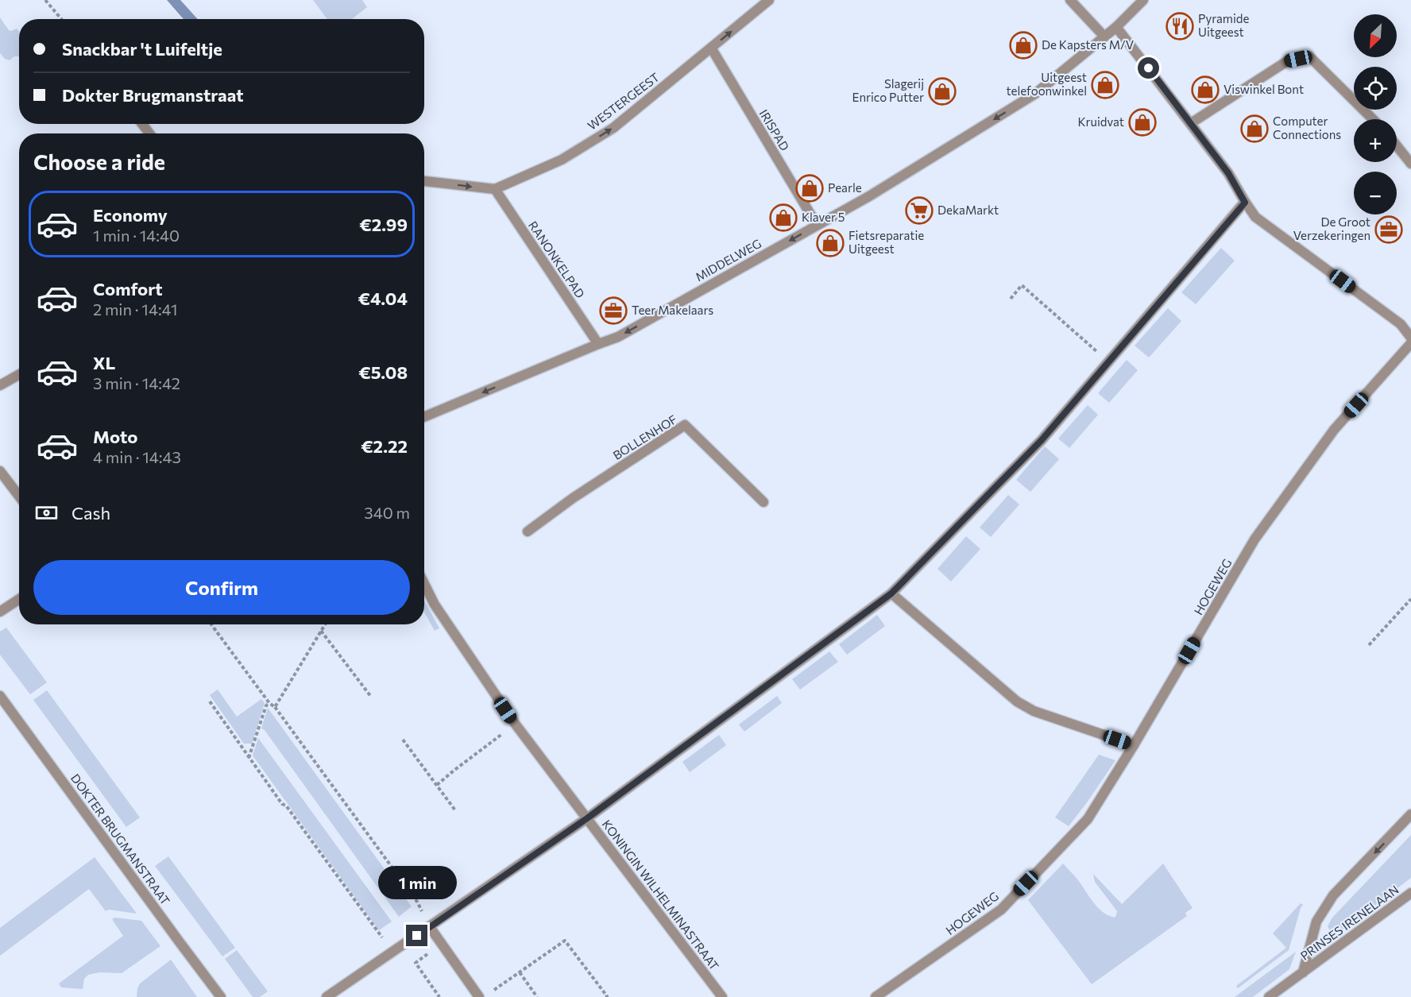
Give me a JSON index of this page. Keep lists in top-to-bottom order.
{
  "streets": {
    "street": [
      "WESTERGEEST",
      "IRISPAD",
      "RANONKELPAD",
      "MIDDELWEG",
      "BOLLENHOF",
      "HOGEWEG",
      "DOKTER BRUGMANSTRAAT",
      "KONINGIN WILHELMINASTRAAT",
      "PRINSES IRENELAAN"
    ]
  },
  "crossings": [
    ["WESTERGEEST", "IRISPAD"],
    ["WESTERGEEST", "RANONKELPAD"],
    ["IRISPAD", "MIDDELWEG"],
    ["RANONKELPAD", "MIDDELWEG"]
  ],
  "one_way": ["WESTERGEEST", "MIDDELWEG"],
  "places": {
    "restaurant": ["Pyramide Uitgeest"],
    "shop": [
      "De Kapsters M/V",
      "Uitgeest telefoonwinkel",
      "Viswinkel Bont",
      "Slagerij Enrico Putter",
      "Kruidvat",
      "Computer Connections",
      "Pearle",
      "Klaver 5",
      "Fietsreparatie Uitgeest"
    ],
    "supermarket": ["DekaMarkt"],
    "office": ["De Groot Verzekeringen", "Teer Makelaars"]
  },
  "north": "bottom left",
  "page": {
    "map_buttons": ["+", "−"],
    "banner": ["Snackbar 't Luifeltje", "Dokter Brugmanstraat"],
    "heading": "Choose a ride",
    "list": [
      {
        "name": "Economy",
        "note": "1 min · 14:40",
        "value": "€2.99"
      },
      {
        "name": "Comfort",
        "note": "2 min · 14:41",
        "value": "€4.04"
      },
      {
        "name": "XL",
        "note": "3 min · 14:42",
        "value": "€5.08"
      },
      {
        "name": "Moto",
        "note": "4 min · 14:43",
        "value": "€2.22"
      }
    ],
    "pay": ["Cash", "340 m"],
    "buttons": "Confirm",
    "bubble": "1 min"
  }
}
